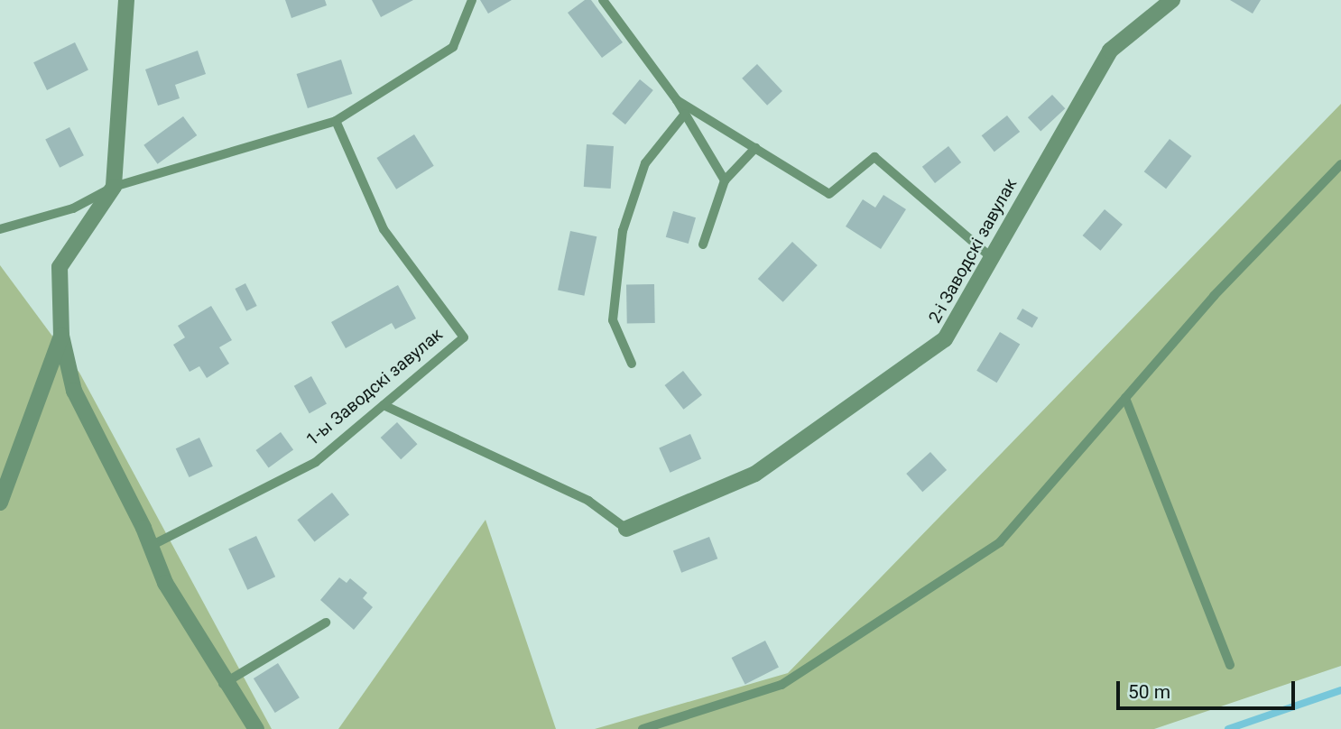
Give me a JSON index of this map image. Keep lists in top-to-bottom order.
{
  "streets": {
    "street": ["2-і Заводскі завулак"],
    "lane": ["1-ы Заводскі завулак"]
  },
  "crossings": [
    ["2-і Заводскі завулак", "1-ы Заводскі завулак"]
  ],
  "scale_bar": "50 m"
}
